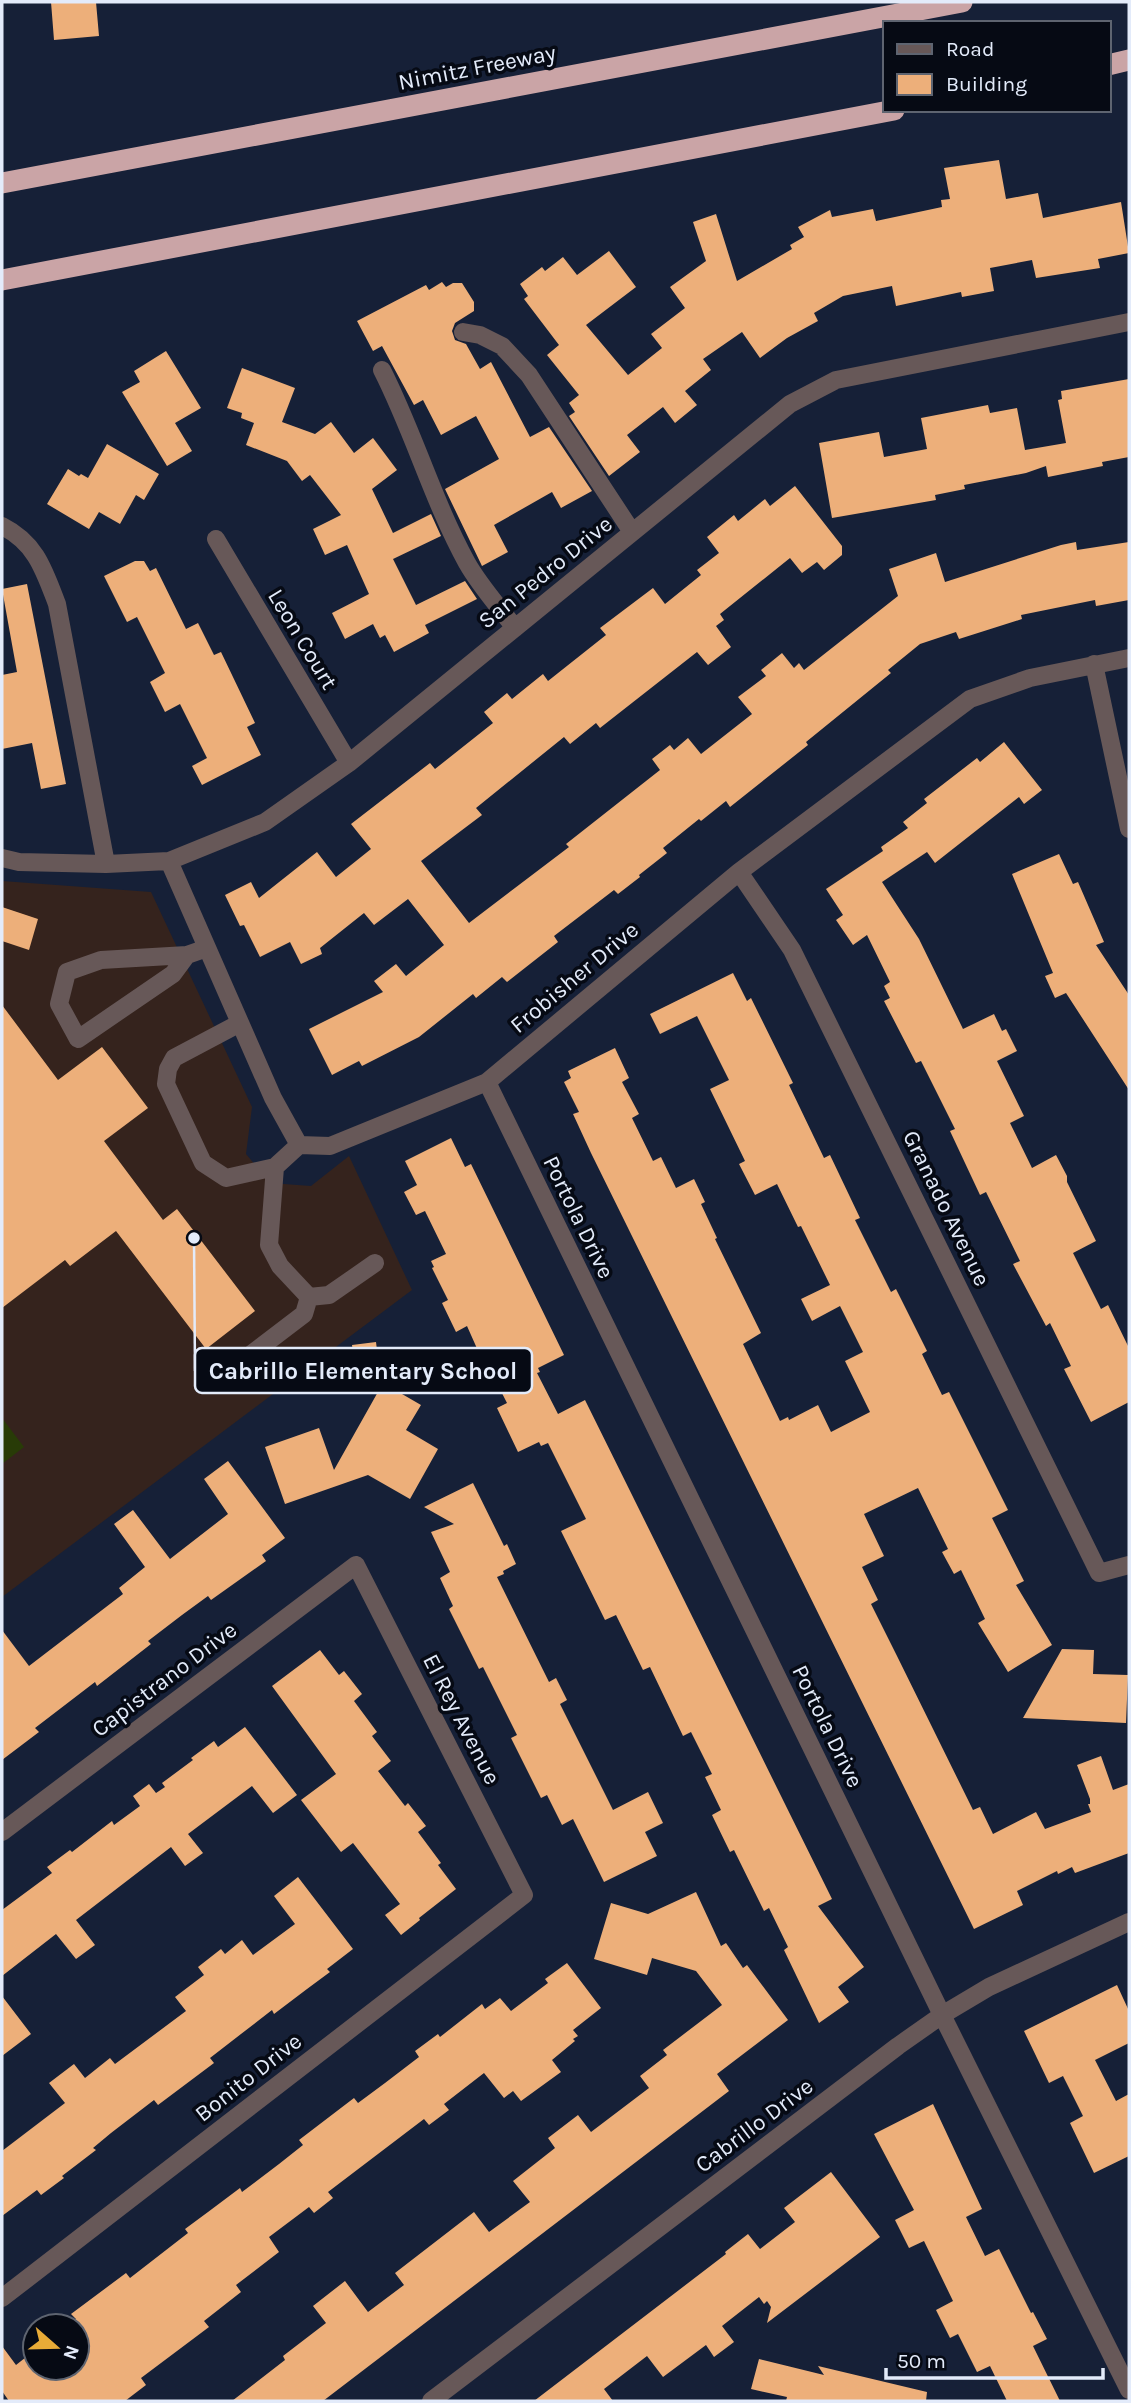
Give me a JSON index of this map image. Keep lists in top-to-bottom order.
{
  "streets": {
    "highway": ["Nimitz Freeway"],
    "street": [
      "San Pedro Drive",
      "Leon Court",
      "Frobisher Drive",
      "Granado Avenue",
      "Portola Drive",
      "Capistrano Drive",
      "El Rey Avenue",
      "Bonito Drive",
      "Cabrillo Drive"
    ]
  },
  "crossings": [
    ["San Pedro Drive", "Leon Court"],
    ["Frobisher Drive", "Granado Avenue"],
    ["Frobisher Drive", "Portola Drive"],
    ["Portola Drive", "Cabrillo Drive"],
    ["Capistrano Drive", "El Rey Avenue"],
    ["El Rey Avenue", "Bonito Drive"]
  ],
  "places": ["Cabrillo Elementary School"],
  "legend": ["Road", "Building"],
  "scale_bar": "50 m",
  "north": "right"
}
